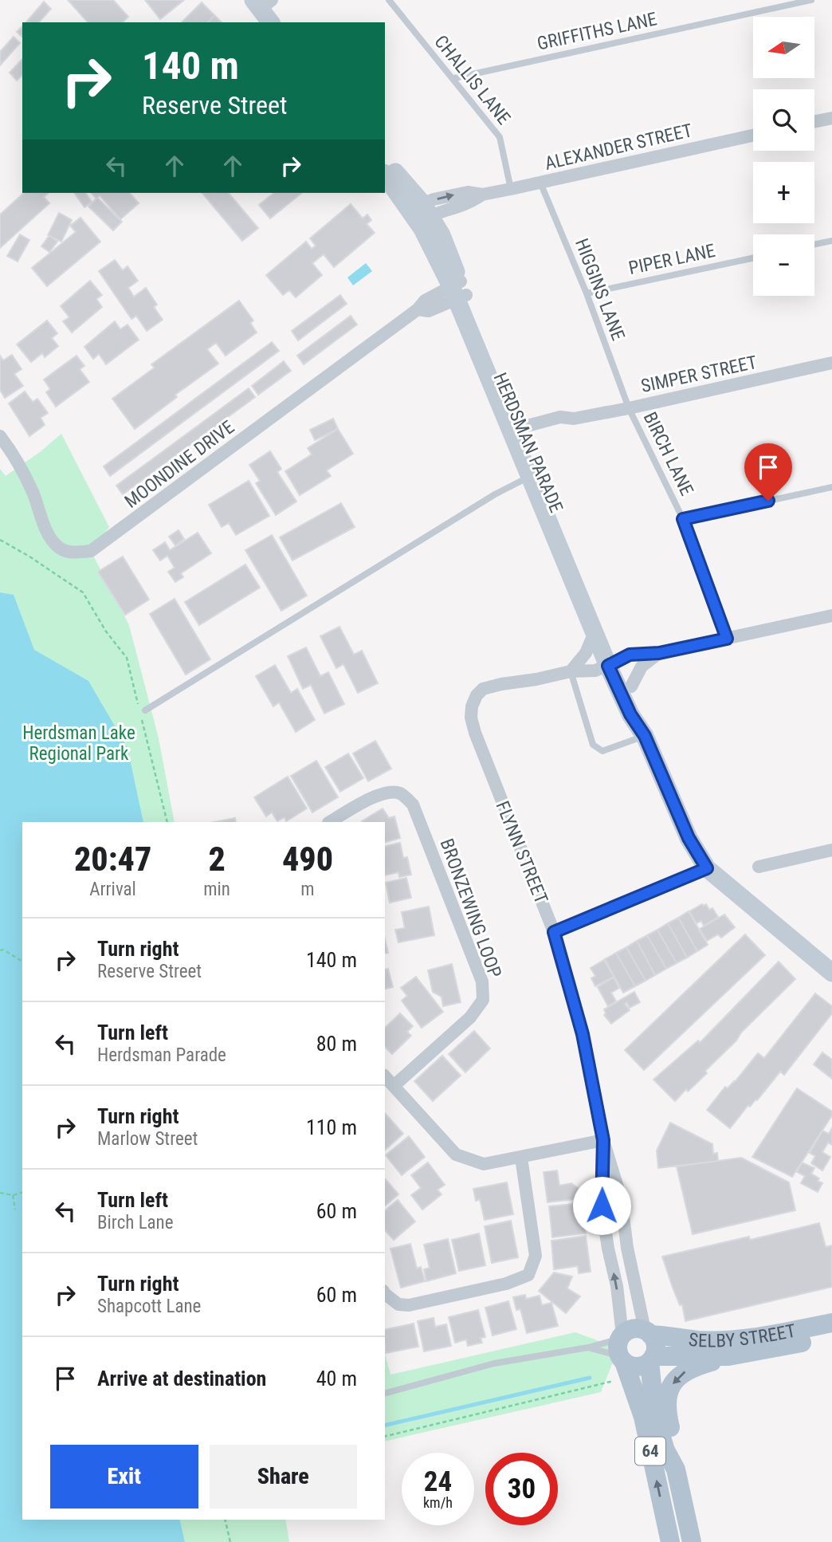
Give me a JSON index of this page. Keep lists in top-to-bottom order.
{
  "streets": {
    "main road": [
      "HERDSMAN PARADE",
      "FLYNN STREET",
      "SELBY STREET",
      "64"
    ],
    "street": [
      "ALEXANDER STREET",
      "SIMPER STREET",
      "MOONDINE DRIVE",
      "BRONZEWING LOOP"
    ],
    "lane": [
      "GRIFFITHS LANE",
      "CHALLIS LANE",
      "PIPER LANE",
      "HIGGINS LANE",
      "BIRCH LANE"
    ]
  },
  "crossings": [
    ["GRIFFITHS LANE", "CHALLIS LANE"],
    ["CHALLIS LANE", "ALEXANDER STREET"],
    ["ALEXANDER STREET", "HIGGINS LANE"],
    ["ALEXANDER STREET", "HERDSMAN PARADE"],
    ["PIPER LANE", "HIGGINS LANE"],
    ["HIGGINS LANE", "SIMPER STREET"],
    ["HIGGINS LANE", "BIRCH LANE"],
    ["SIMPER STREET", "HERDSMAN PARADE"],
    ["SIMPER STREET", "BIRCH LANE"],
    ["HERDSMAN PARADE", "MOONDINE DRIVE"],
    ["HERDSMAN PARADE", "FLYNN STREET"],
    ["BIRCH LANE", "FLYNN STREET"],
    ["FLYNN STREET", "SELBY STREET"],
    ["FLYNN STREET", "64"],
    ["SELBY STREET", "64"]
  ],
  "parks": ["Herdsman Lake Regional Park"],
  "north": "left",
  "page": {
    "map_buttons": ["+", "−"],
    "turn": ["140 m", "Reserve Street"],
    "eta": [
      "20:47",
      "Arrival",
      "2",
      "min",
      "490",
      "m"
    ],
    "list": [
      {
        "name": "Turn right",
        "note": "Reserve Street",
        "value": "140 m"
      },
      {
        "name": "Turn left",
        "note": "Herdsman Parade",
        "value": "80 m"
      },
      {
        "name": "Turn right",
        "note": "Marlow Street",
        "value": "110 m"
      },
      {
        "name": "Turn left",
        "note": "Birch Lane",
        "value": "60 m"
      },
      {
        "name": "Turn right",
        "note": "Shapcott Lane",
        "value": "60 m"
      },
      {
        "name": "Arrive at destination",
        "value": "40 m"
      }
    ],
    "buttons": ["Exit", "Share"],
    "speed": "24 km/h",
    "limit": "30"
  }
}
